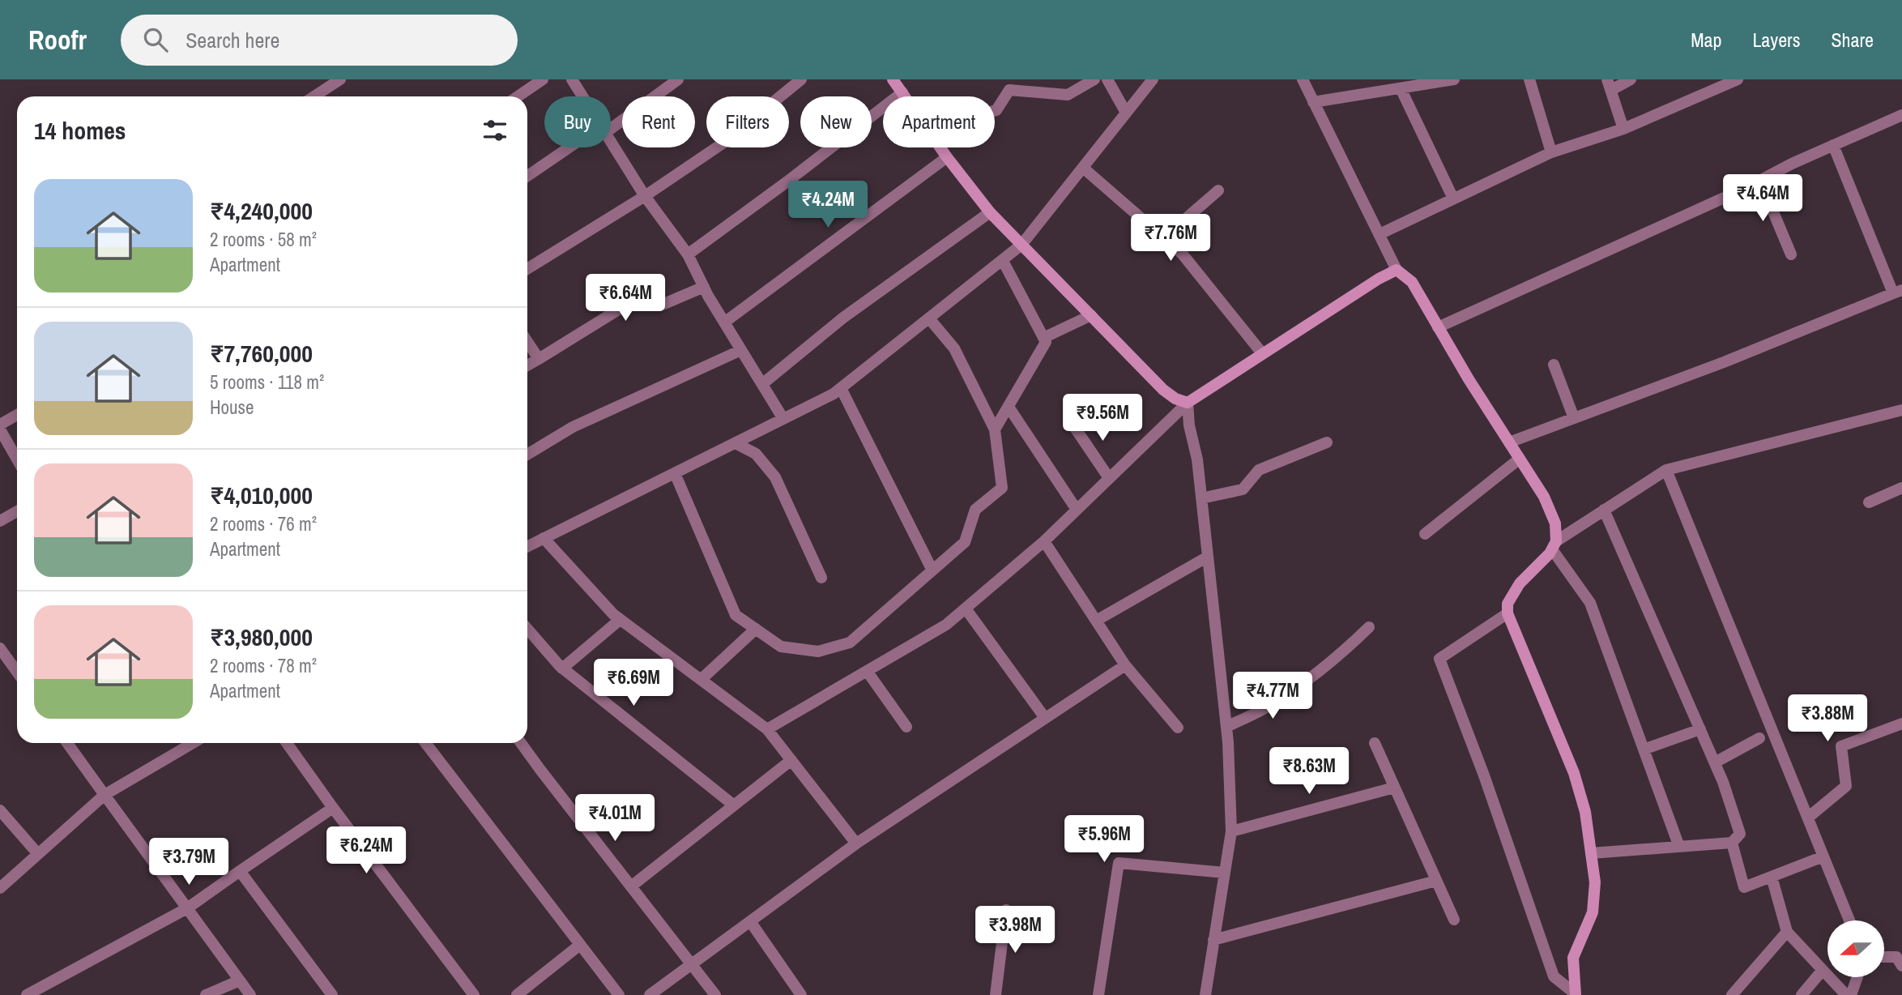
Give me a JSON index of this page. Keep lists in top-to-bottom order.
{
  "north": "left",
  "page": {
    "header": "Roofr",
    "search": "Search here",
    "nav": ["Map", "Layers", "Share"],
    "chip": [
      "Buy",
      "Rent",
      "Filters",
      "New",
      "Apartment"
    ],
    "heading": "14 homes",
    "list": [
      {
        "name": "₹4,240,000",
        "note": "2 rooms · 58 m² · Apartment"
      },
      {
        "name": "₹7,760,000",
        "note": "5 rooms · 118 m² · House"
      },
      {
        "name": "₹4,010,000",
        "note": "2 rooms · 76 m² · Apartment"
      },
      {
        "name": "₹3,980,000",
        "note": "2 rooms · 78 m² · Apartment"
      }
    ],
    "price": [
      "₹4.64M",
      "₹4.24M",
      "₹7.76M",
      "₹6.64M",
      "₹9.56M",
      "₹6.69M",
      "₹4.77M",
      "₹3.88M",
      "₹8.63M",
      "₹4.01M",
      "₹5.96M",
      "₹6.24M",
      "₹3.79M",
      "₹3.98M"
    ]
  }
}
